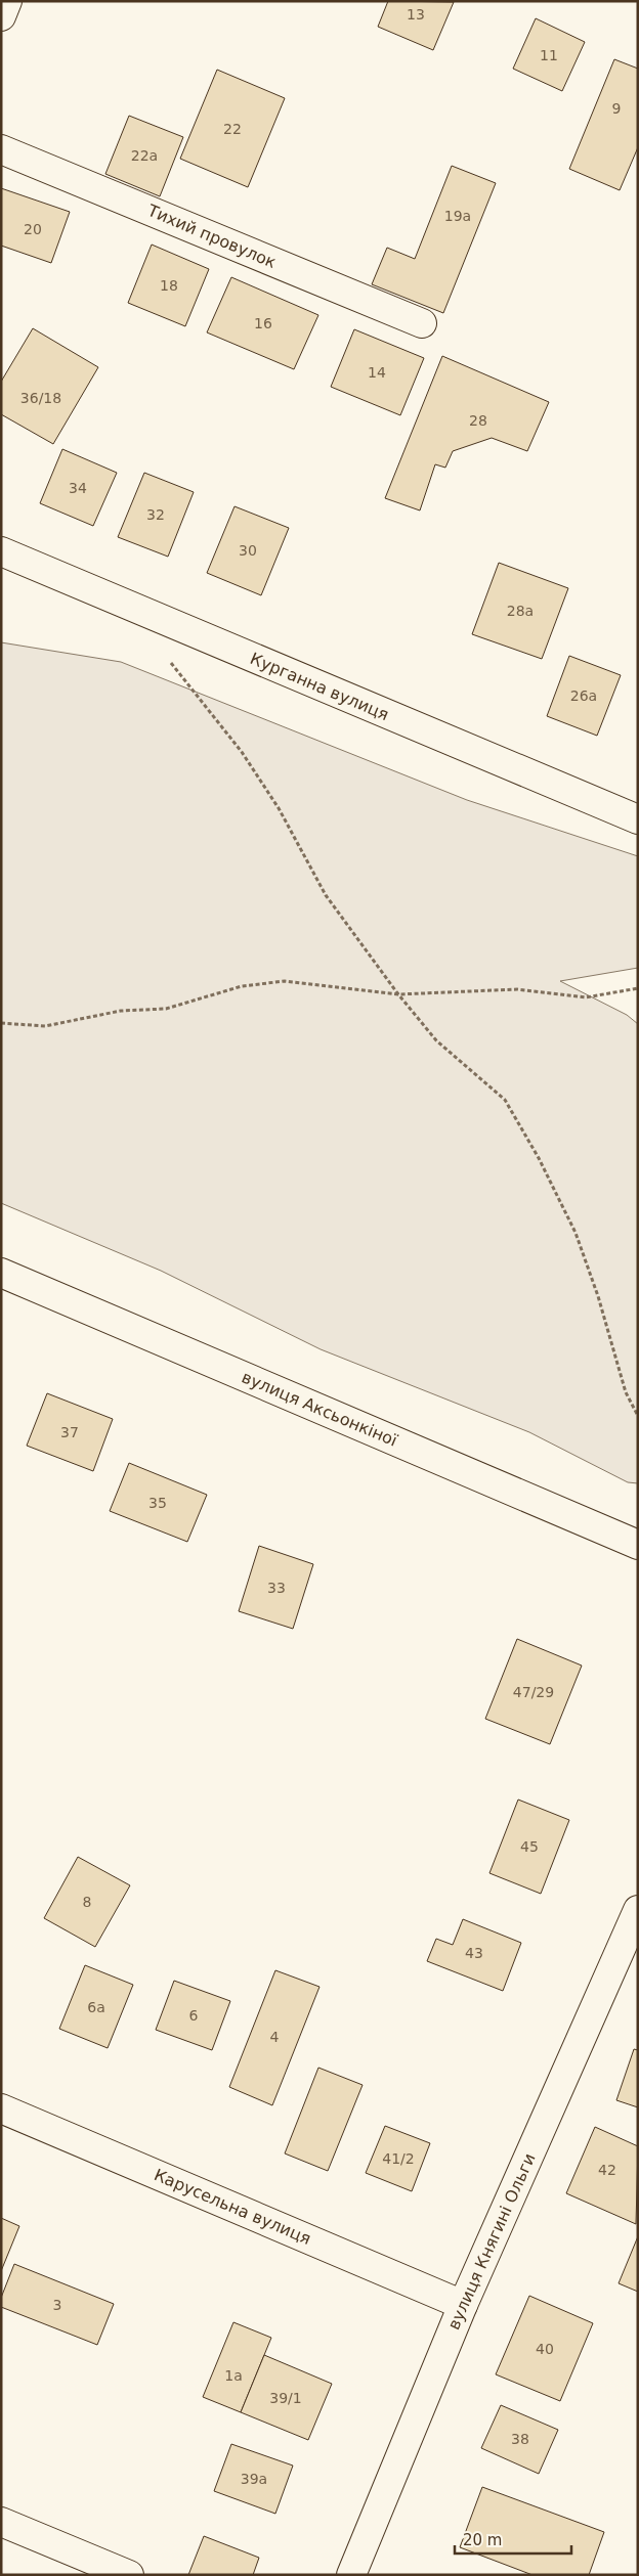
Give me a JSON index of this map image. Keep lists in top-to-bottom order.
{
  "streets": {
    "street": [
      "Тихий провулок",
      "Курганна вулиця",
      "вулиця Аксьонкіної",
      "Карусельна вулиця",
      "вулиця Княгині Ольги"
    ]
  },
  "crossings": [
    ["Карусельна вулиця", "вулиця Княгині Ольги"]
  ],
  "house_numbers": [
    "13",
    "11",
    "9",
    "22",
    "22а",
    "19а",
    "20",
    "18",
    "16",
    "14",
    "36/18",
    "28",
    "34",
    "32",
    "30",
    "28а",
    "26а",
    "37",
    "35",
    "33",
    "47/29",
    "45",
    "8",
    "43",
    "6а",
    "6",
    "4",
    "41/2",
    "42",
    "3",
    "40",
    "1а",
    "39/1",
    "38",
    "39а"
  ],
  "scale_bar": "20 m"
}
